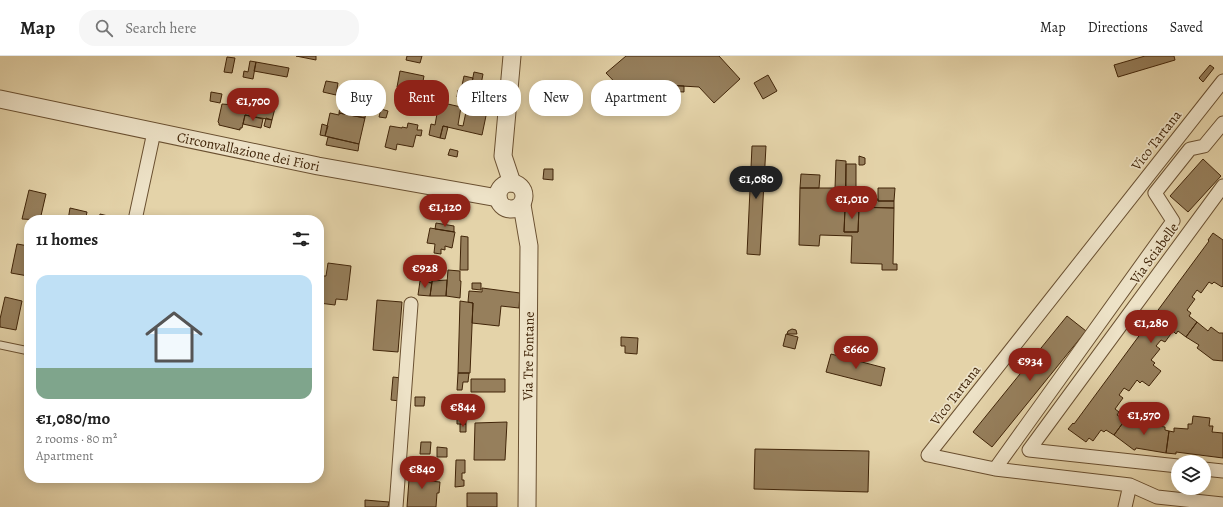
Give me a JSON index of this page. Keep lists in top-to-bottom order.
{
  "streets": {
    "street": [
      "Vico Tartana",
      "Circonvallazione dei Fiori",
      "Via Sciabelle",
      "Via Tre Fontane"
    ]
  },
  "crossings": [
    ["Vico Tartana", "Via Sciabelle"],
    ["Circonvallazione dei Fiori", "Via Tre Fontane"]
  ],
  "page": {
    "header": "Map",
    "search": "Search here",
    "nav": ["Map", "Directions", "Saved"],
    "chip": [
      "Buy",
      "Rent",
      "Filters",
      "New",
      "Apartment"
    ],
    "price": [
      "€1,700",
      "€1,080",
      "€1,010",
      "€1,120",
      "€928",
      "€1,280",
      "€660",
      "€934",
      "€844",
      "€1,570",
      "€840"
    ],
    "heading": "11 homes",
    "list": [
      {
        "name": "€1,080/mo",
        "note": "2 rooms · 80 m² · Apartment"
      }
    ]
  }
}
